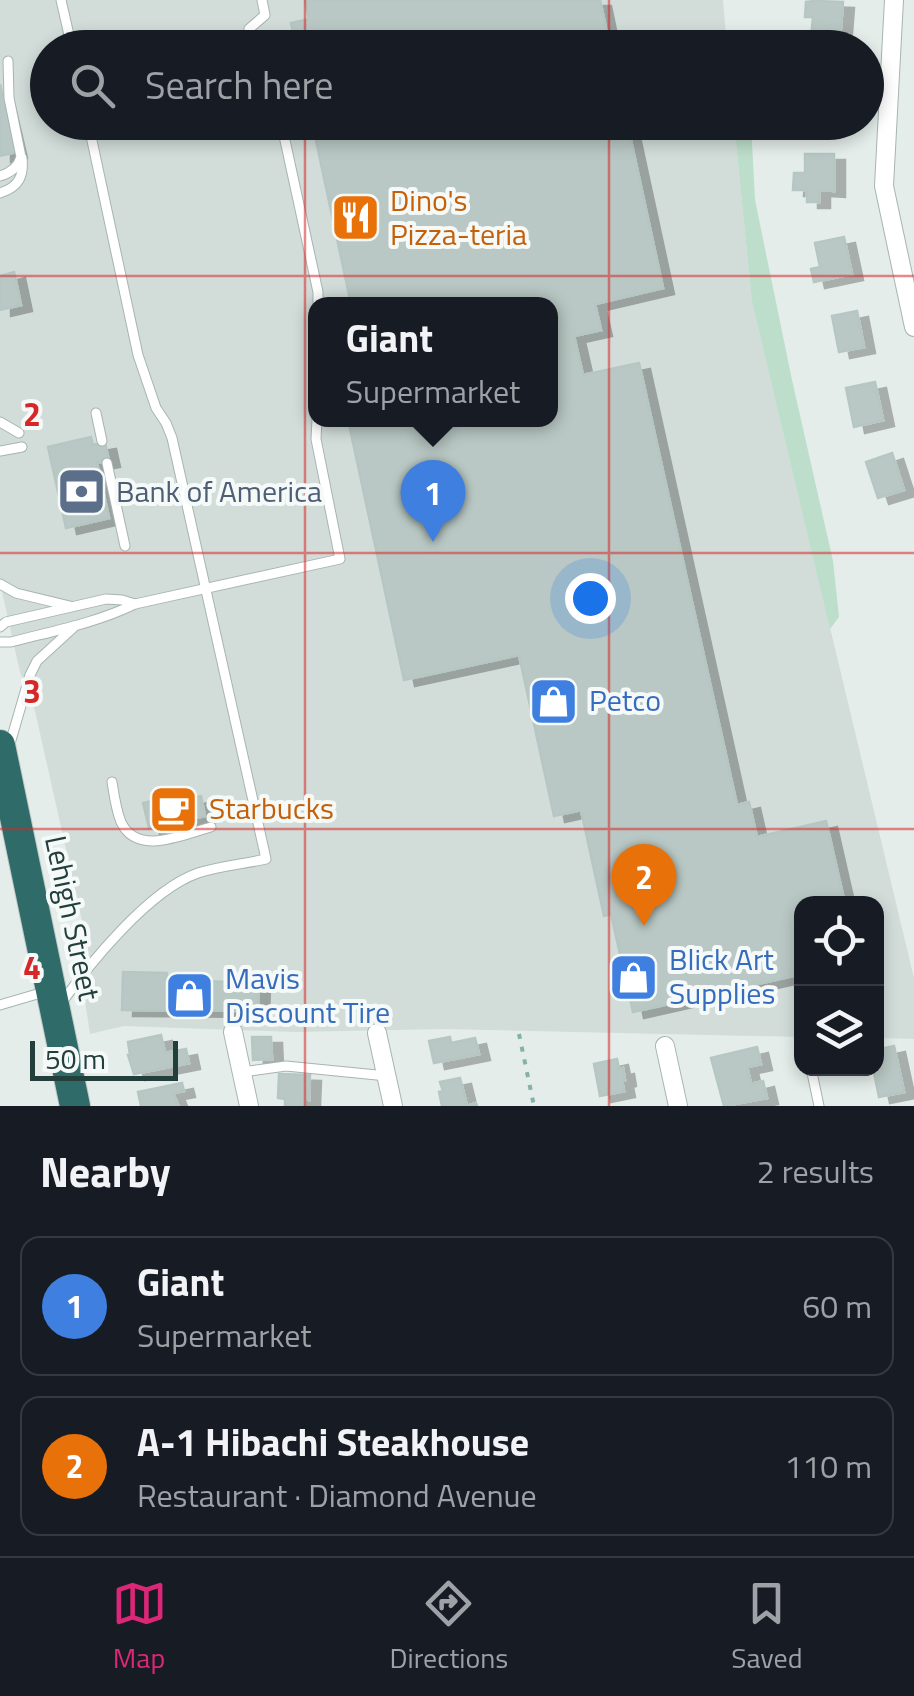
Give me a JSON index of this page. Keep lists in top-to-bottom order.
{
  "streets": {
    "highway": ["Lehigh Street"]
  },
  "places": {
    "restaurant": ["Dino's Pizza-teria"],
    "bank": ["Bank of America"],
    "shop": ["Petco", "Blick Art Supplies", "Mavis Discount Tire"],
    "cafe": ["Starbucks"]
  },
  "scale_bar": "50 m",
  "page": {
    "search": "Search here",
    "popup": ["Giant", "Supermarket"],
    "pins": ["1", "2"],
    "scale": "50 m",
    "heading": ["Nearby", "2 results"],
    "list": [
      {
        "mark": "1",
        "name": "Giant",
        "note": "Supermarket",
        "value": "60 m"
      },
      {
        "mark": "2",
        "name": "A-1 Hibachi Steakhouse",
        "note": "Restaurant · Diamond Avenue",
        "value": "110 m"
      }
    ],
    "nav": ["Map", "Directions", "Saved"]
  },
  "grid": {
    "rows": ["2", "3", "4"]
  }
}
